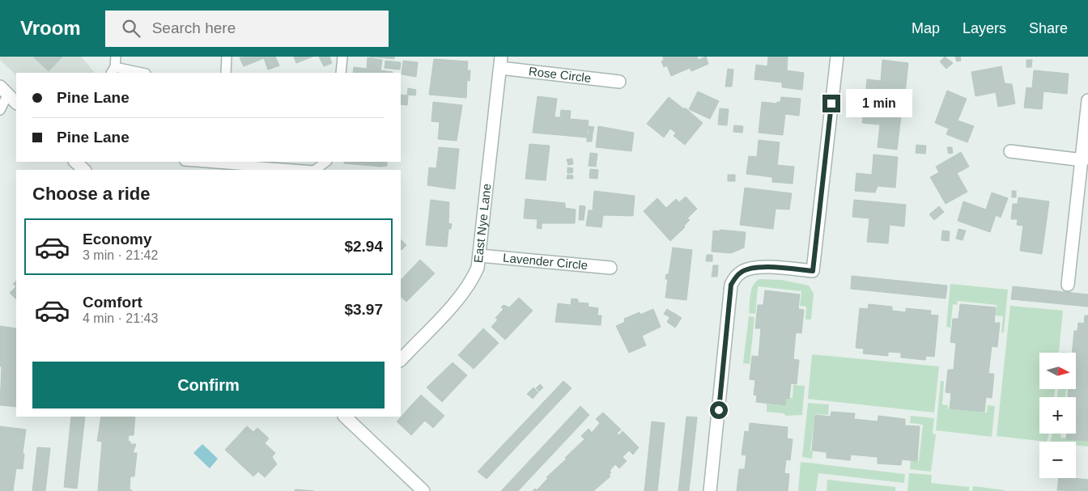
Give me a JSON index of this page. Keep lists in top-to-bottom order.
{
  "streets": {
    "street": ["Rose Circle", "East Nye Lane", "Lavender Circle"]
  },
  "crossings": [
    ["Rose Circle", "East Nye Lane"],
    ["East Nye Lane", "Lavender Circle"]
  ],
  "north": "right",
  "page": {
    "header": "Vroom",
    "search": "Search here",
    "nav": ["Map", "Layers", "Share"],
    "banner": ["Pine Lane", "Pine Lane"],
    "bubble": "1 min",
    "heading": "Choose a ride",
    "list": [
      {
        "name": "Economy",
        "note": "3 min · 21:42",
        "value": "$2.94"
      },
      {
        "name": "Comfort",
        "note": "4 min · 21:43",
        "value": "$3.97"
      }
    ],
    "map_buttons": ["+", "−"],
    "buttons": "Confirm"
  }
}
